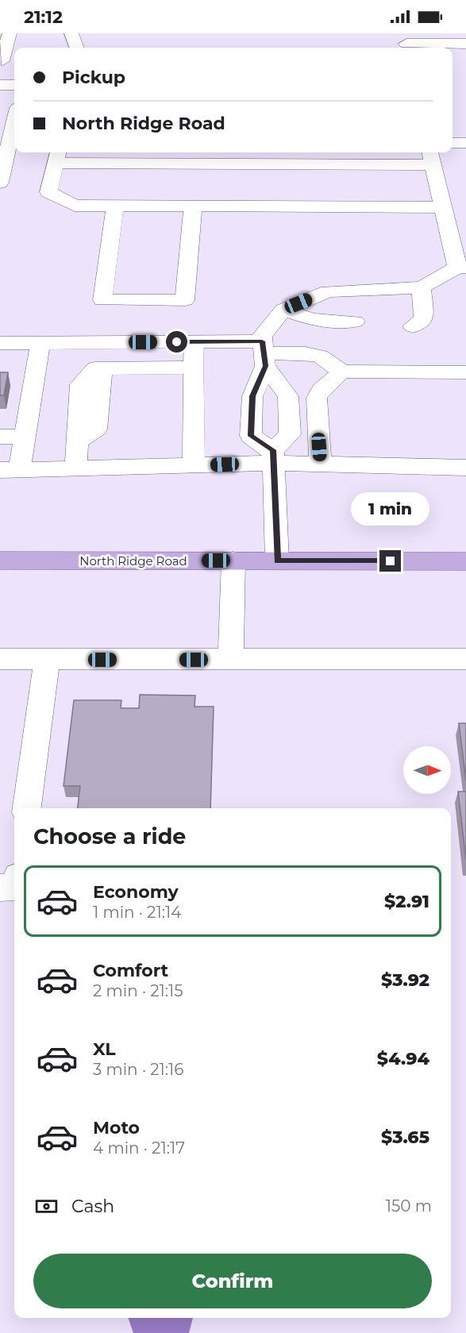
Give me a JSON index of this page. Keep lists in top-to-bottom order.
{
  "streets": {
    "main road": ["North Ridge Road"]
  },
  "north": "right",
  "page": {
    "status": "21:12",
    "banner": ["Pickup", "North Ridge Road"],
    "bubble": "1 min",
    "heading": "Choose a ride",
    "list": [
      {
        "name": "Economy",
        "note": "1 min · 21:14",
        "value": "$2.91"
      },
      {
        "name": "Comfort",
        "note": "2 min · 21:15",
        "value": "$3.92"
      },
      {
        "name": "XL",
        "note": "3 min · 21:16",
        "value": "$4.94"
      },
      {
        "name": "Moto",
        "note": "4 min · 21:17",
        "value": "$3.65"
      }
    ],
    "pay": ["Cash", "150 m"],
    "buttons": "Confirm"
  }
}
